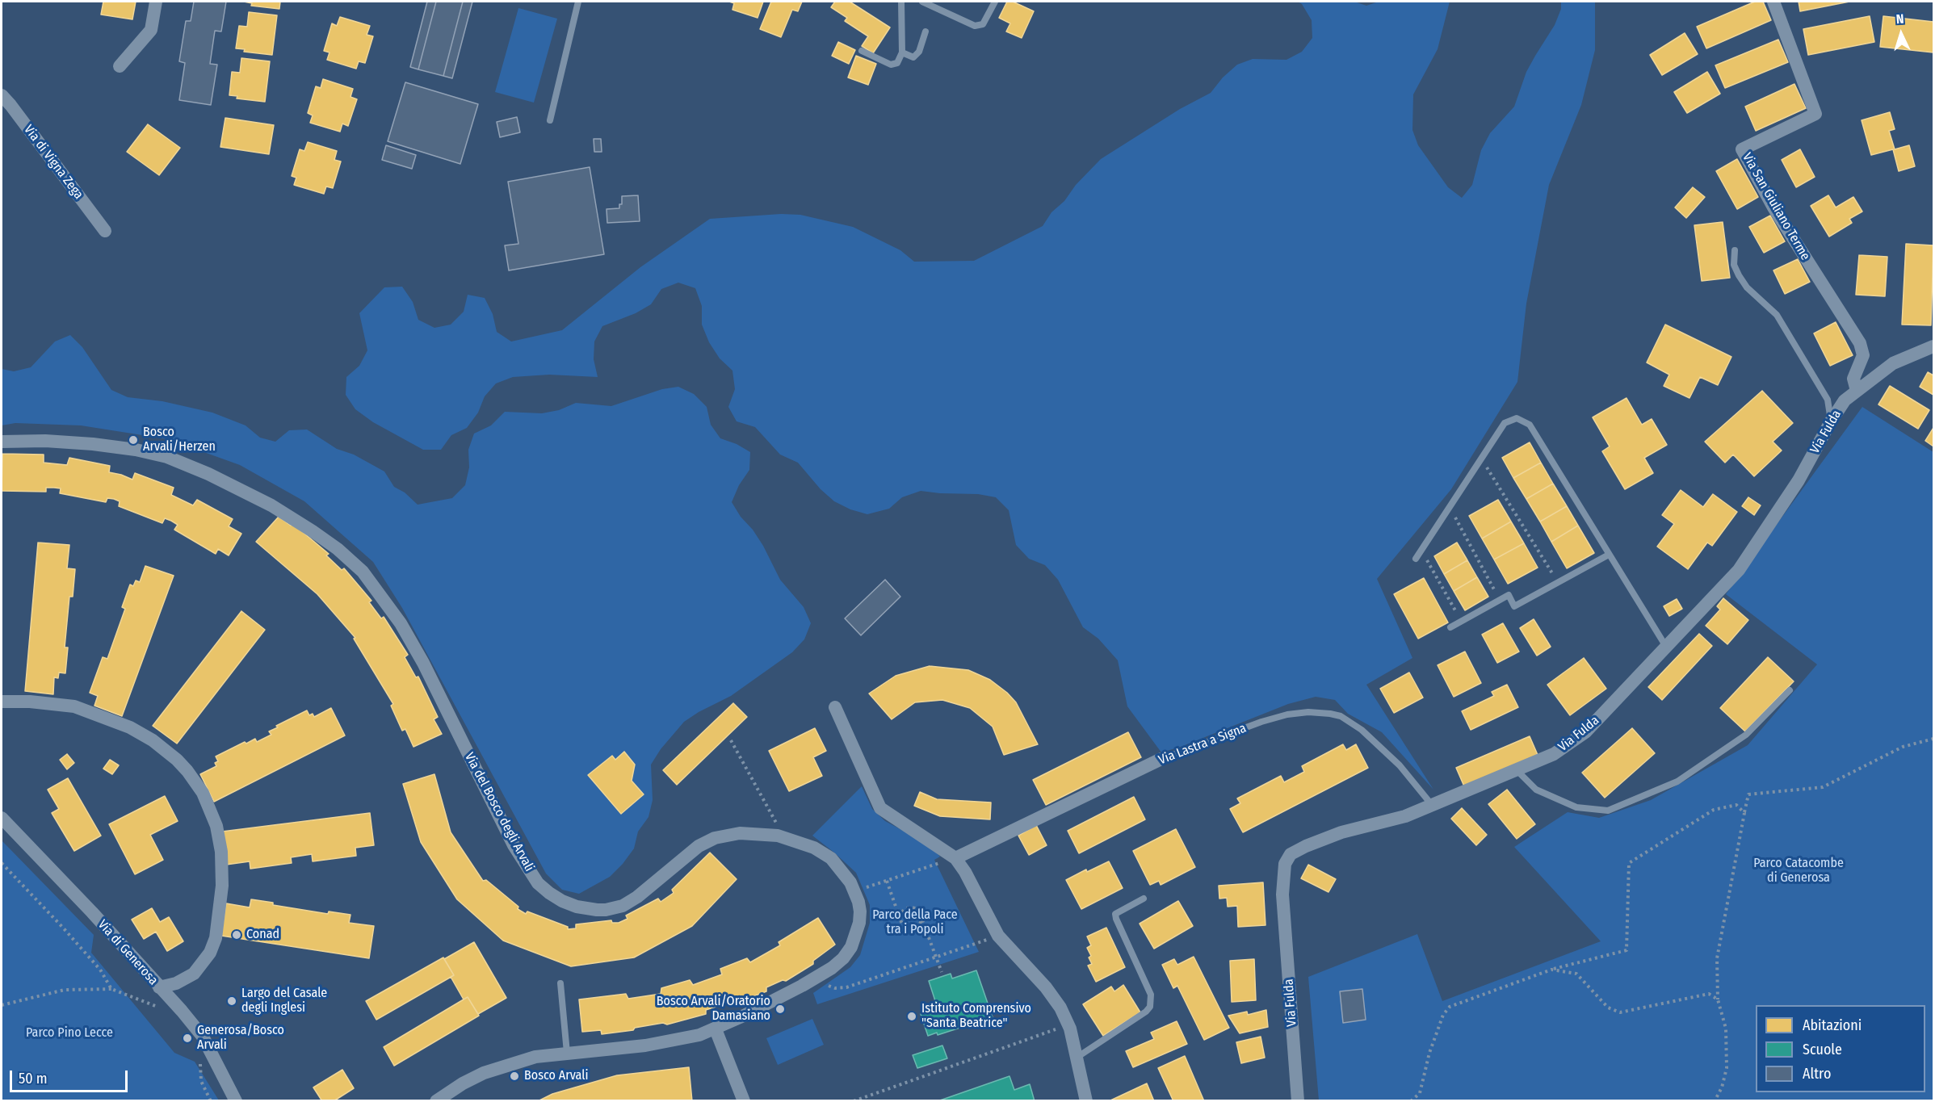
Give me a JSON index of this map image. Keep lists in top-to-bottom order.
{
  "streets": {
    "street": [
      "Via di Vigna Zega",
      "Via San Giuliano Terme",
      "Via Fulda",
      "Via Lastra a Signa",
      "Via del Bosco degli Arvali",
      "Via di Generosa"
    ]
  },
  "crossings": [
    ["Via San Giuliano Terme", "Via Fulda"],
    ["Via Fulda", "Via Lastra a Signa"]
  ],
  "parks": ["Parco Catacombe di Generosa", "Parco della Pace tra i Popoli", "Parco Pino Lecce"],
  "places": [
    "Bosco Arvali/Herzen",
    "Conad",
    "Largo del Casale degli Inglesi",
    "Bosco Arvali/Oratorio Damasiano",
    "Istituto Comprensivo \"Santa Beatrice\"",
    "Generosa/Bosco Arvali",
    "Bosco Arvali"
  ],
  "legend": ["Abitazioni", "Scuole", "Altro"],
  "scale_bar": "50 m",
  "north": "top"
}
